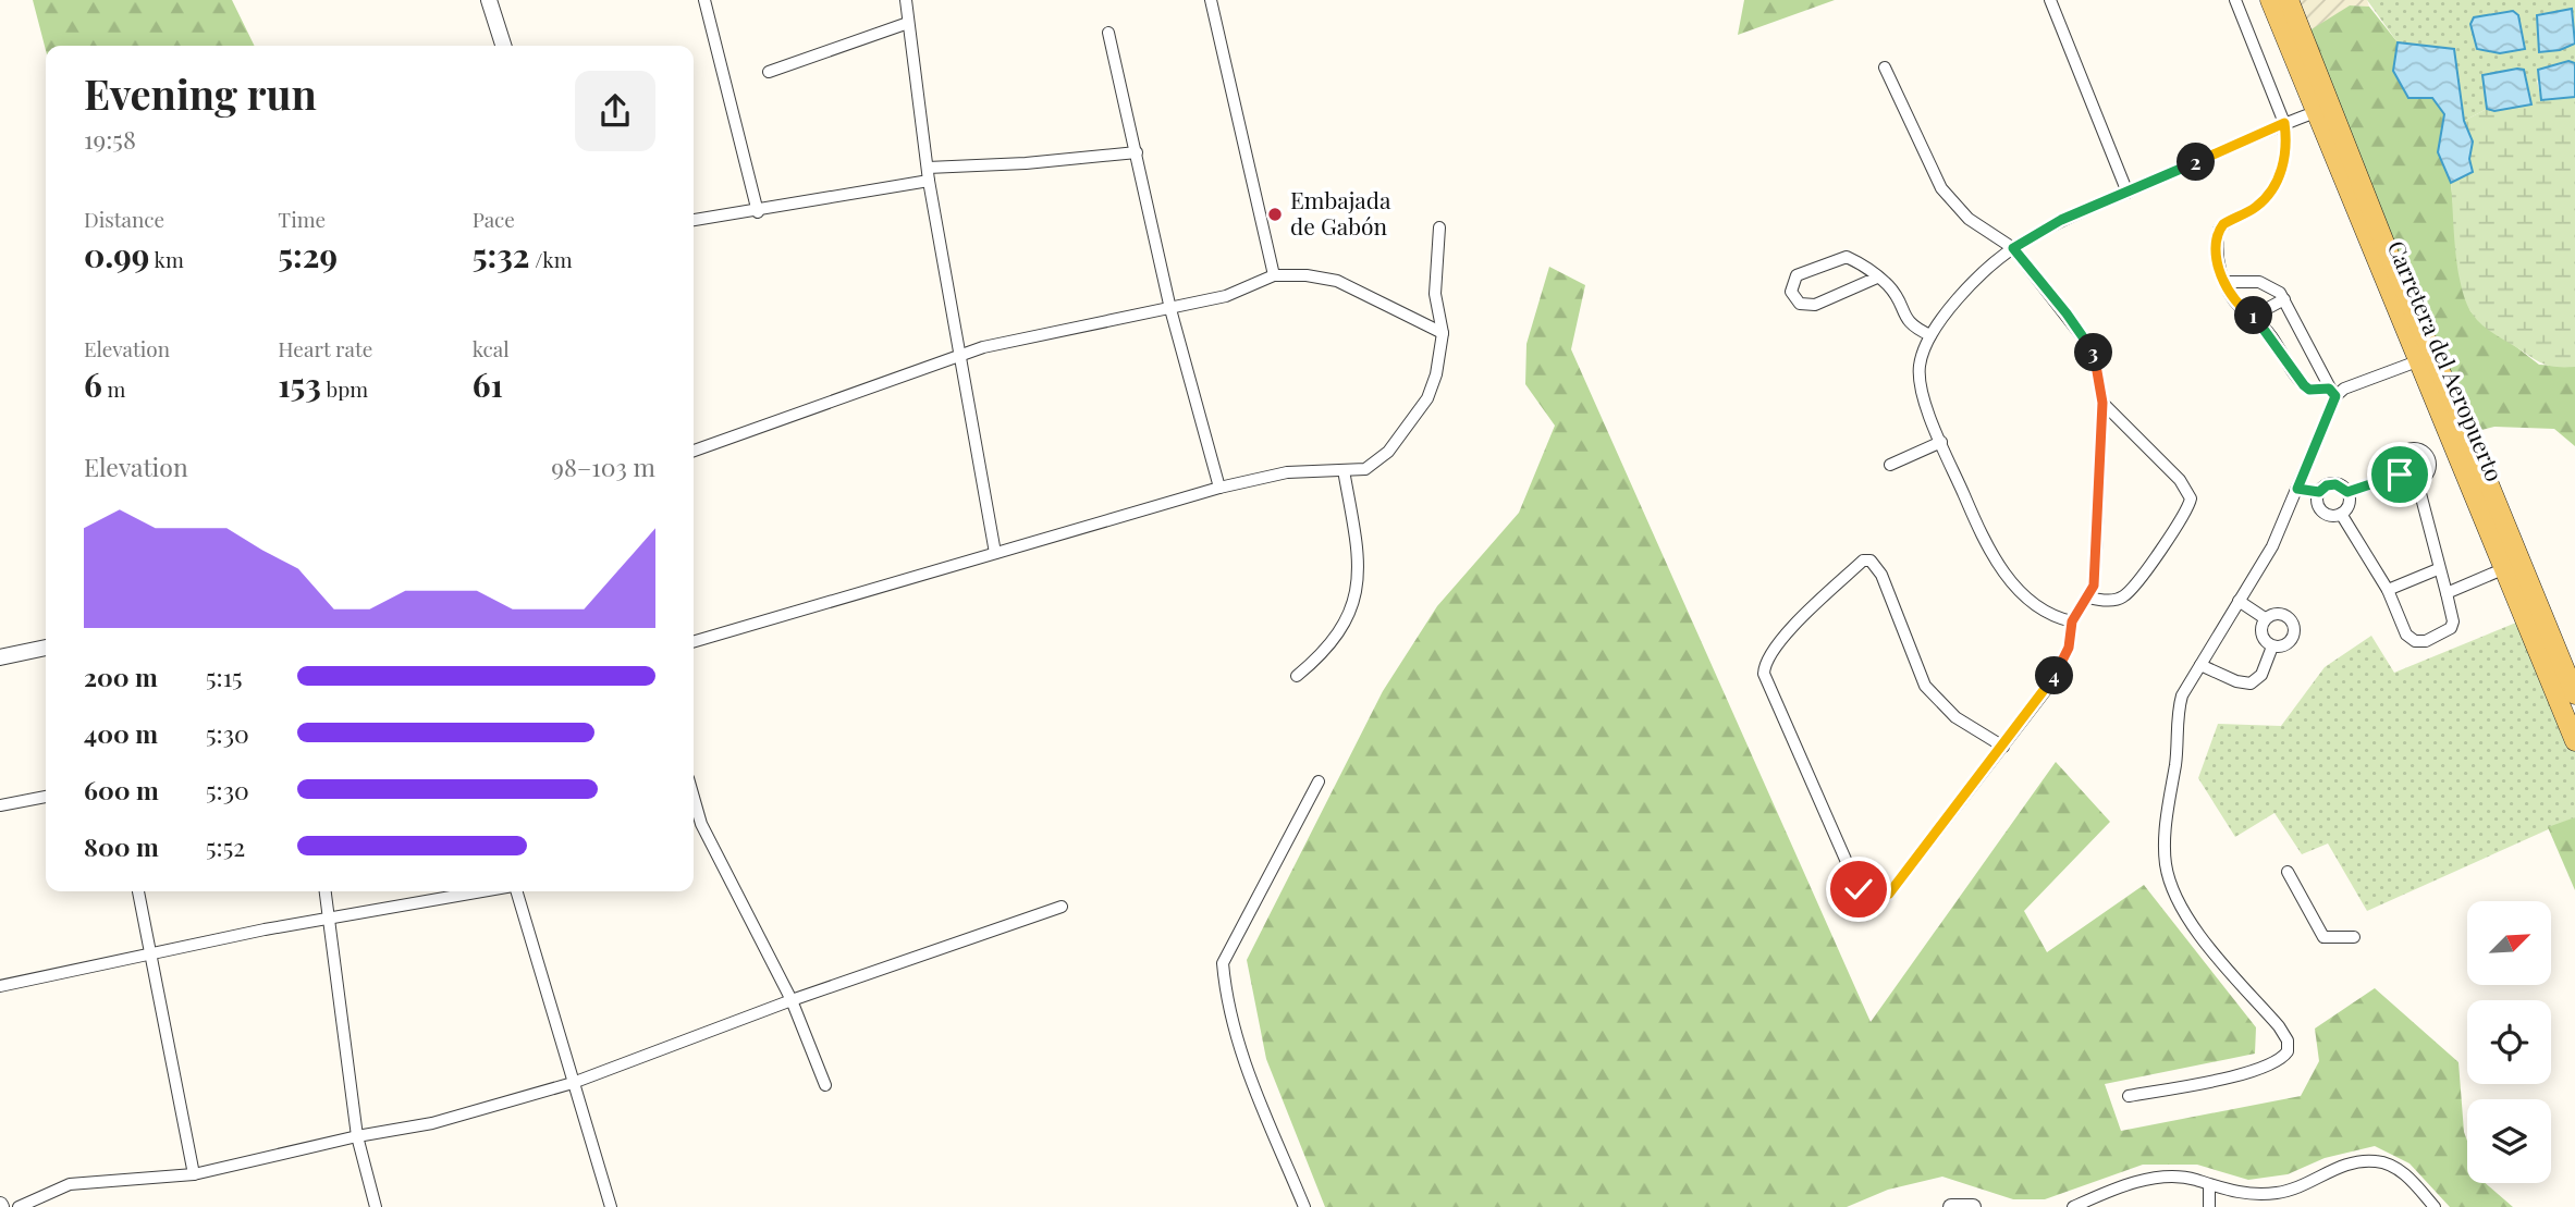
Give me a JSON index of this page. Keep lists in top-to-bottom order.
{
  "streets": {
    "main road": ["Carretera del Aeropuerto"]
  },
  "places": ["Embajada de Gabón"],
  "north": "top right",
  "page": {
    "heading": ["Evening run", "19:58"],
    "pins": [
      "2",
      "1",
      "3",
      "4"
    ],
    "stats": [
      ["Distance", "0.99 km"],
      ["Time", "5:29"],
      ["Pace", "5:32 /km"],
      ["Elevation", "6 m"],
      ["Heart rate", "153 bpm"],
      ["kcal", "61"]
    ],
    "chart": ["Elevation", "98–103 m"],
    "list": [
      {
        "name": "200 m",
        "note": "5:15"
      },
      {
        "name": "400 m",
        "note": "5:30"
      },
      {
        "name": "600 m",
        "note": "5:30"
      },
      {
        "name": "800 m",
        "note": "5:52"
      }
    ]
  }
}
